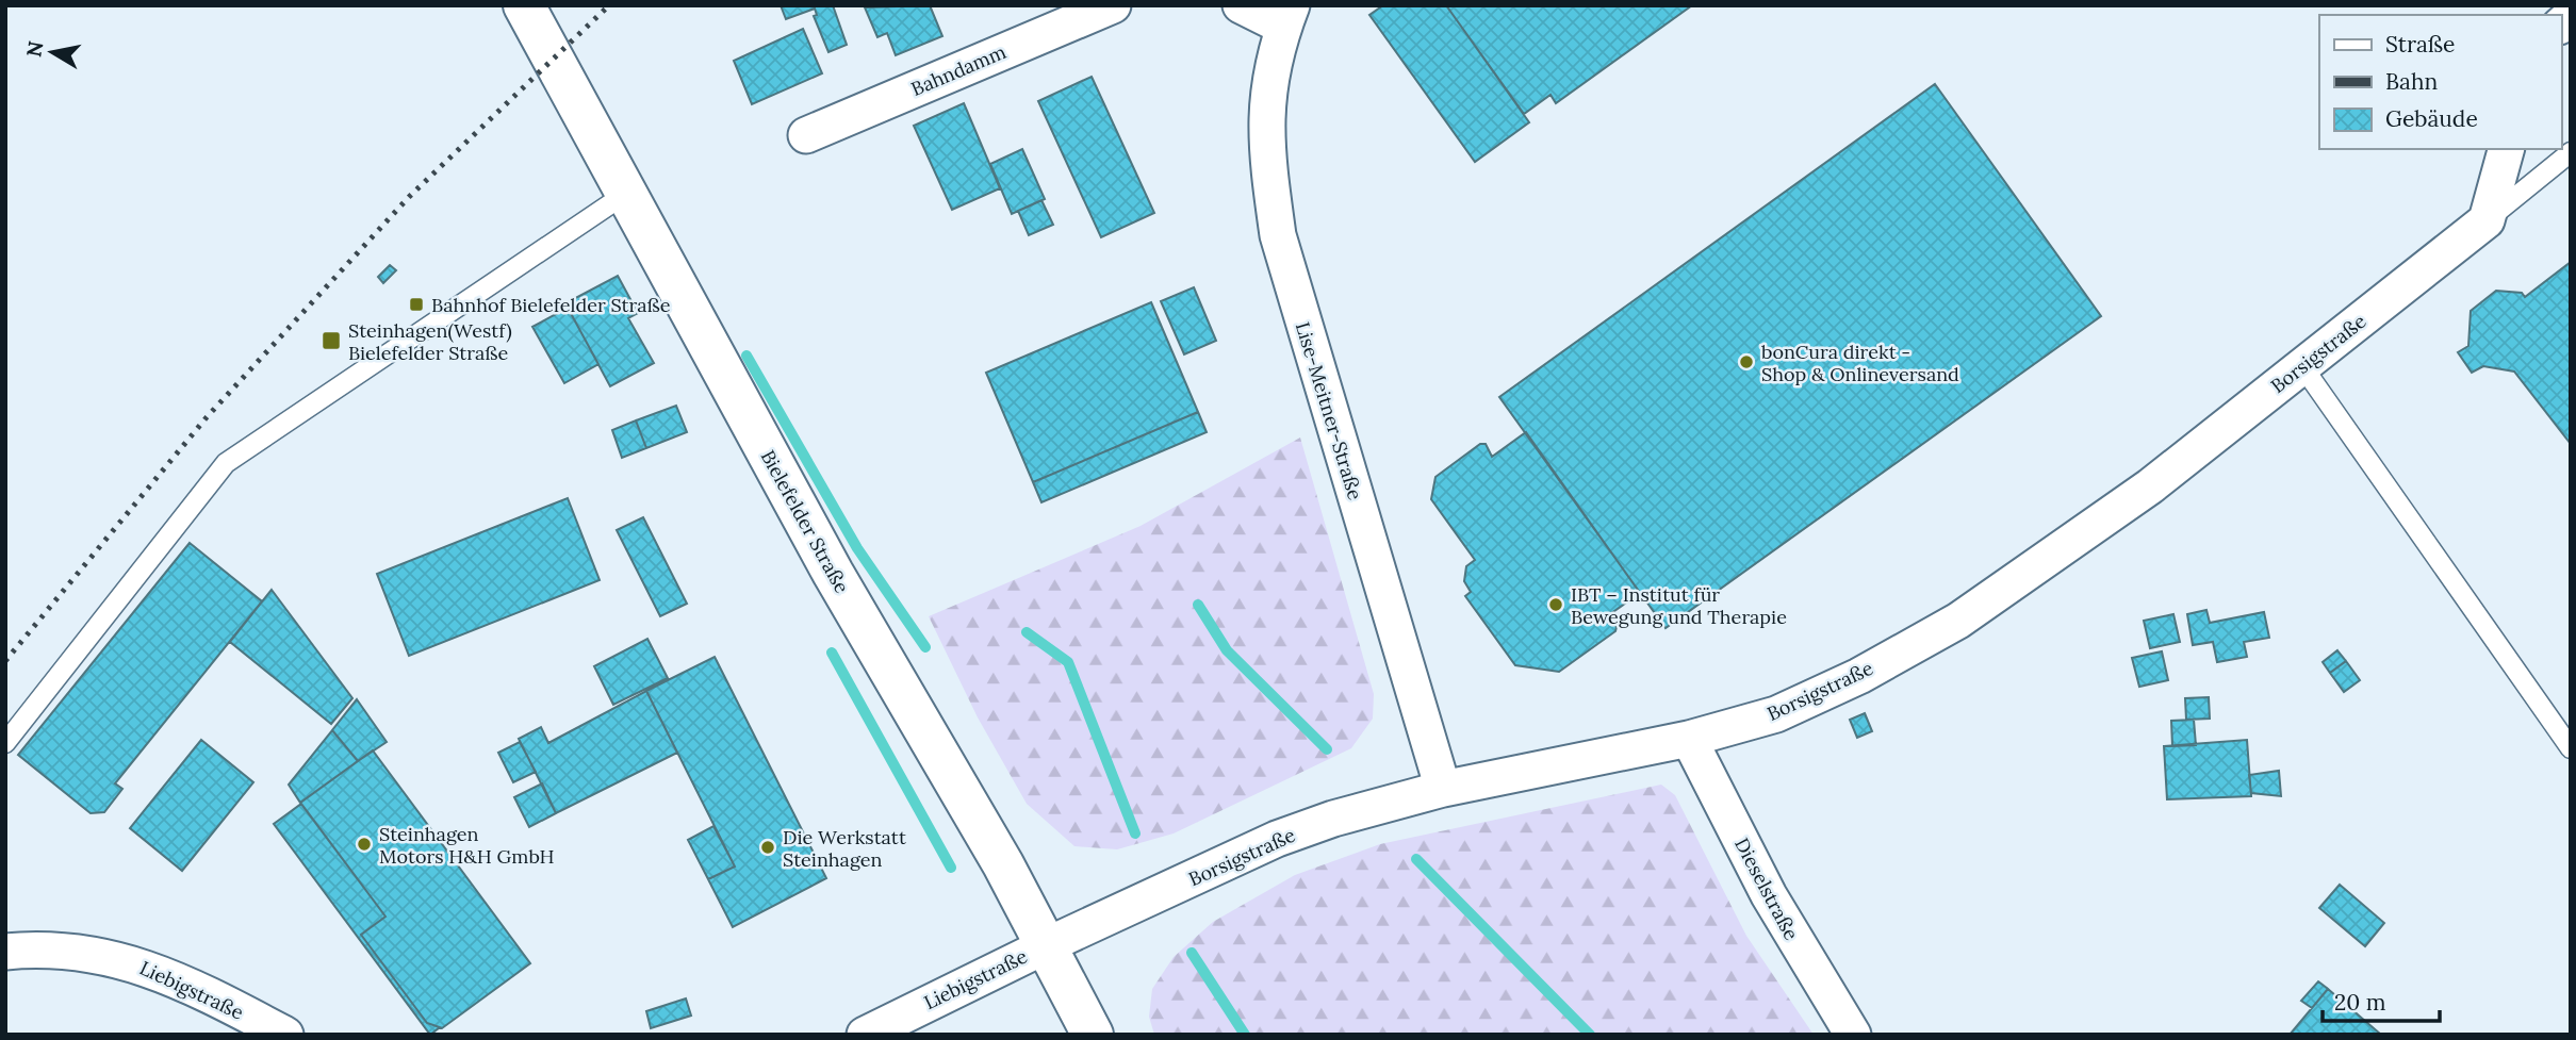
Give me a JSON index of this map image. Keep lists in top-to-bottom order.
{
  "streets": {
    "main road": ["Bielefelder Straße"],
    "street": [
      "Bahndamm",
      "Borsigstraße",
      "Lise-Meitner-Straße",
      "Dieselstraße",
      "Liebigstraße"
    ]
  },
  "crossings": [
    ["Borsigstraße", "Lise-Meitner-Straße"],
    ["Borsigstraße", "Bielefelder Straße"],
    ["Borsigstraße", "Dieselstraße"],
    ["Borsigstraße", "Liebigstraße"],
    ["Bielefelder Straße", "Liebigstraße"]
  ],
  "places": {
    "transit": ["Bahnhof Bielefelder Straße", "Steinhagen(Westf) Bielefelder Straße"],
    "other": [
      "bonCura direkt - Shop & Onlineversand",
      "IBT – Institut für Bewegung und Therapie",
      "Steinhagen Motors H&H GmbH",
      "Die Werkstatt Steinhagen"
    ]
  },
  "legend": ["Straße", "Bahn", "Gebäude"],
  "scale_bar": "20 m",
  "north": "left"
}
